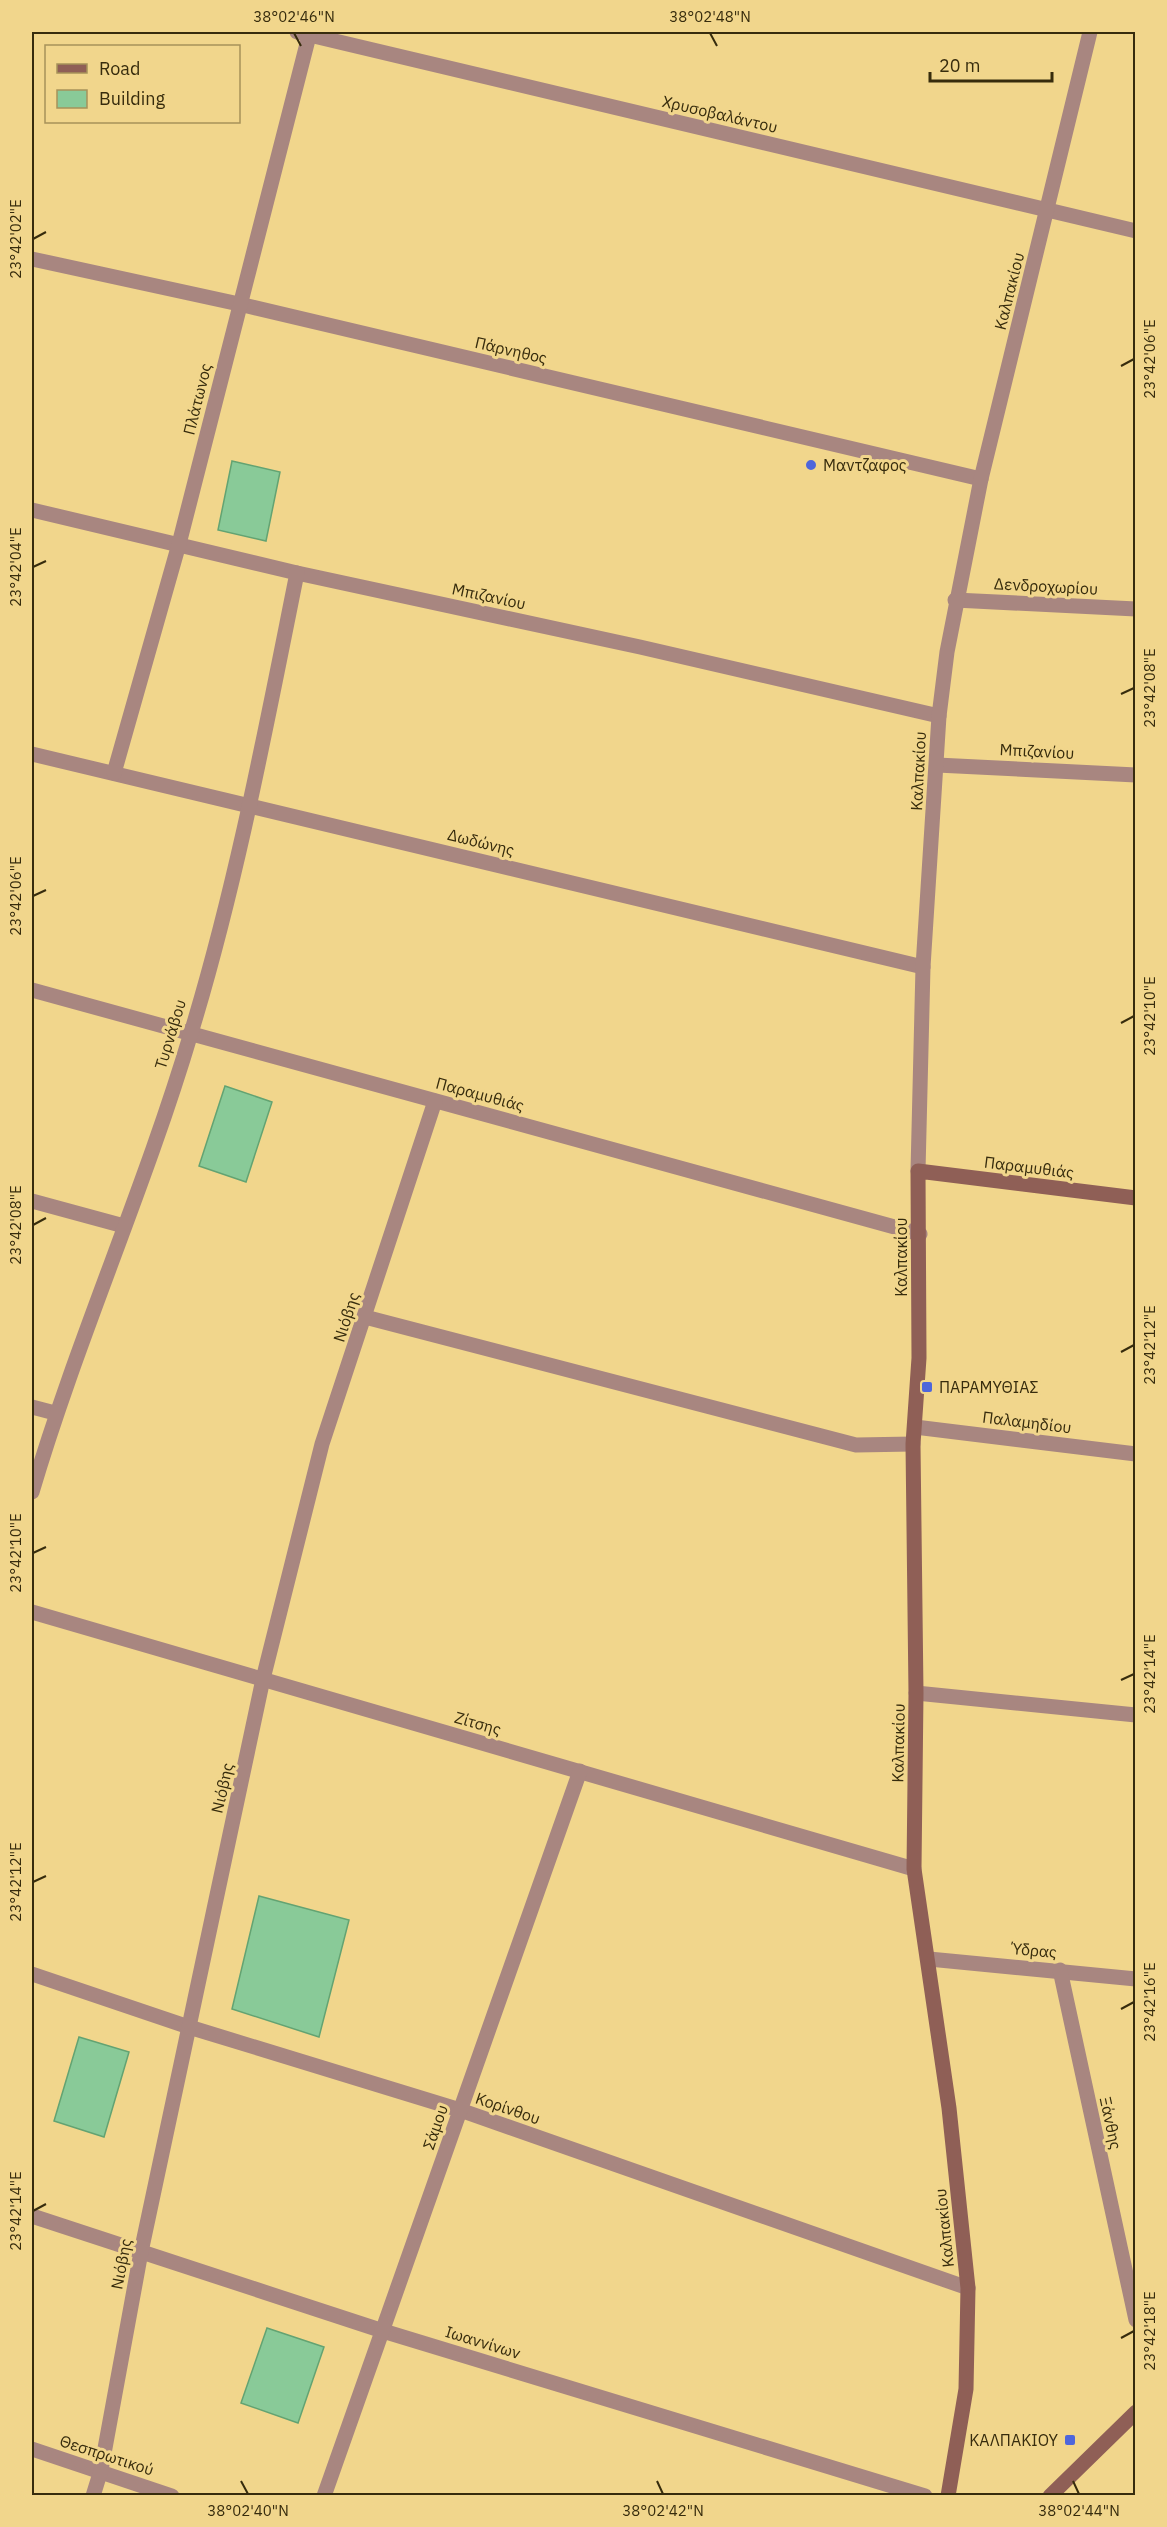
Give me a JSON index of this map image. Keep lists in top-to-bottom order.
{
  "streets": {
    "street": [
      "Χρυσοβαλάντου",
      "Καλπακίου",
      "Πάρνηθος",
      "Πλάτωνος",
      "Δενδροχωρίου",
      "Μπιζανίου",
      "Δωδώνης",
      "Τυρνάβου",
      "Παραμυθιάς",
      "Νιόβης",
      "Παλαμηδίου",
      "Ζίτσης",
      "Ύδρας",
      "Κορίνθου",
      "Ξάνθης",
      "Σάμου",
      "Ιωαννίνων",
      "Θεσπρωτικού"
    ]
  },
  "crossings": [
    ["Χρυσοβαλάντου", "Καλπακίου"],
    ["Χρυσοβαλάντου", "Πλάτωνος"],
    ["Καλπακίου", "Πάρνηθος"],
    ["Καλπακίου", "Δενδροχωρίου"],
    ["Καλπακίου", "Μπιζανίου"],
    ["Καλπακίου", "Δωδώνης"],
    ["Καλπακίου", "Παραμυθιάς"],
    ["Καλπακίου", "Παλαμηδίου"],
    ["Καλπακίου", "Ζίτσης"],
    ["Καλπακίου", "Ύδρας"],
    ["Καλπακίου", "Κορίνθου"],
    ["Πάρνηθος", "Πλάτωνος"],
    ["Πλάτωνος", "Μπιζανίου"],
    ["Πλάτωνος", "Δωδώνης"],
    ["Μπιζανίου", "Τυρνάβου"],
    ["Δωδώνης", "Τυρνάβου"],
    ["Τυρνάβου", "Παραμυθιάς"],
    ["Παραμυθιάς", "Νιόβης"],
    ["Νιόβης", "Ζίτσης"],
    ["Νιόβης", "Κορίνθου"],
    ["Νιόβης", "Ιωαννίνων"],
    ["Νιόβης", "Θεσπρωτικού"],
    ["Ζίτσης", "Σάμου"],
    ["Ύδρας", "Ξάνθης"],
    ["Κορίνθου", "Σάμου"],
    ["Σάμου", "Ιωαννίνων"]
  ],
  "places": {
    "other": ["Μαντζαφος"],
    "transit": ["ΠΑΡΑΜΥΘΙΑΣ", "ΚΑΛΠΑΚΙΟΥ"]
  },
  "legend": ["Road", "Building"],
  "scale_bar": "20 m",
  "coordinates": [
    "38°02'46\"N",
    "38°02'48\"N",
    "23°42'02\"E",
    "23°42'06\"E",
    "23°42'04\"E",
    "23°42'08\"E",
    "23°42'10\"E",
    "23°42'12\"E",
    "23°42'14\"E",
    "23°42'16\"E",
    "23°42'18\"E",
    "38°02'40\"N",
    "38°02'42\"N",
    "38°02'44\"N"
  ]
}
